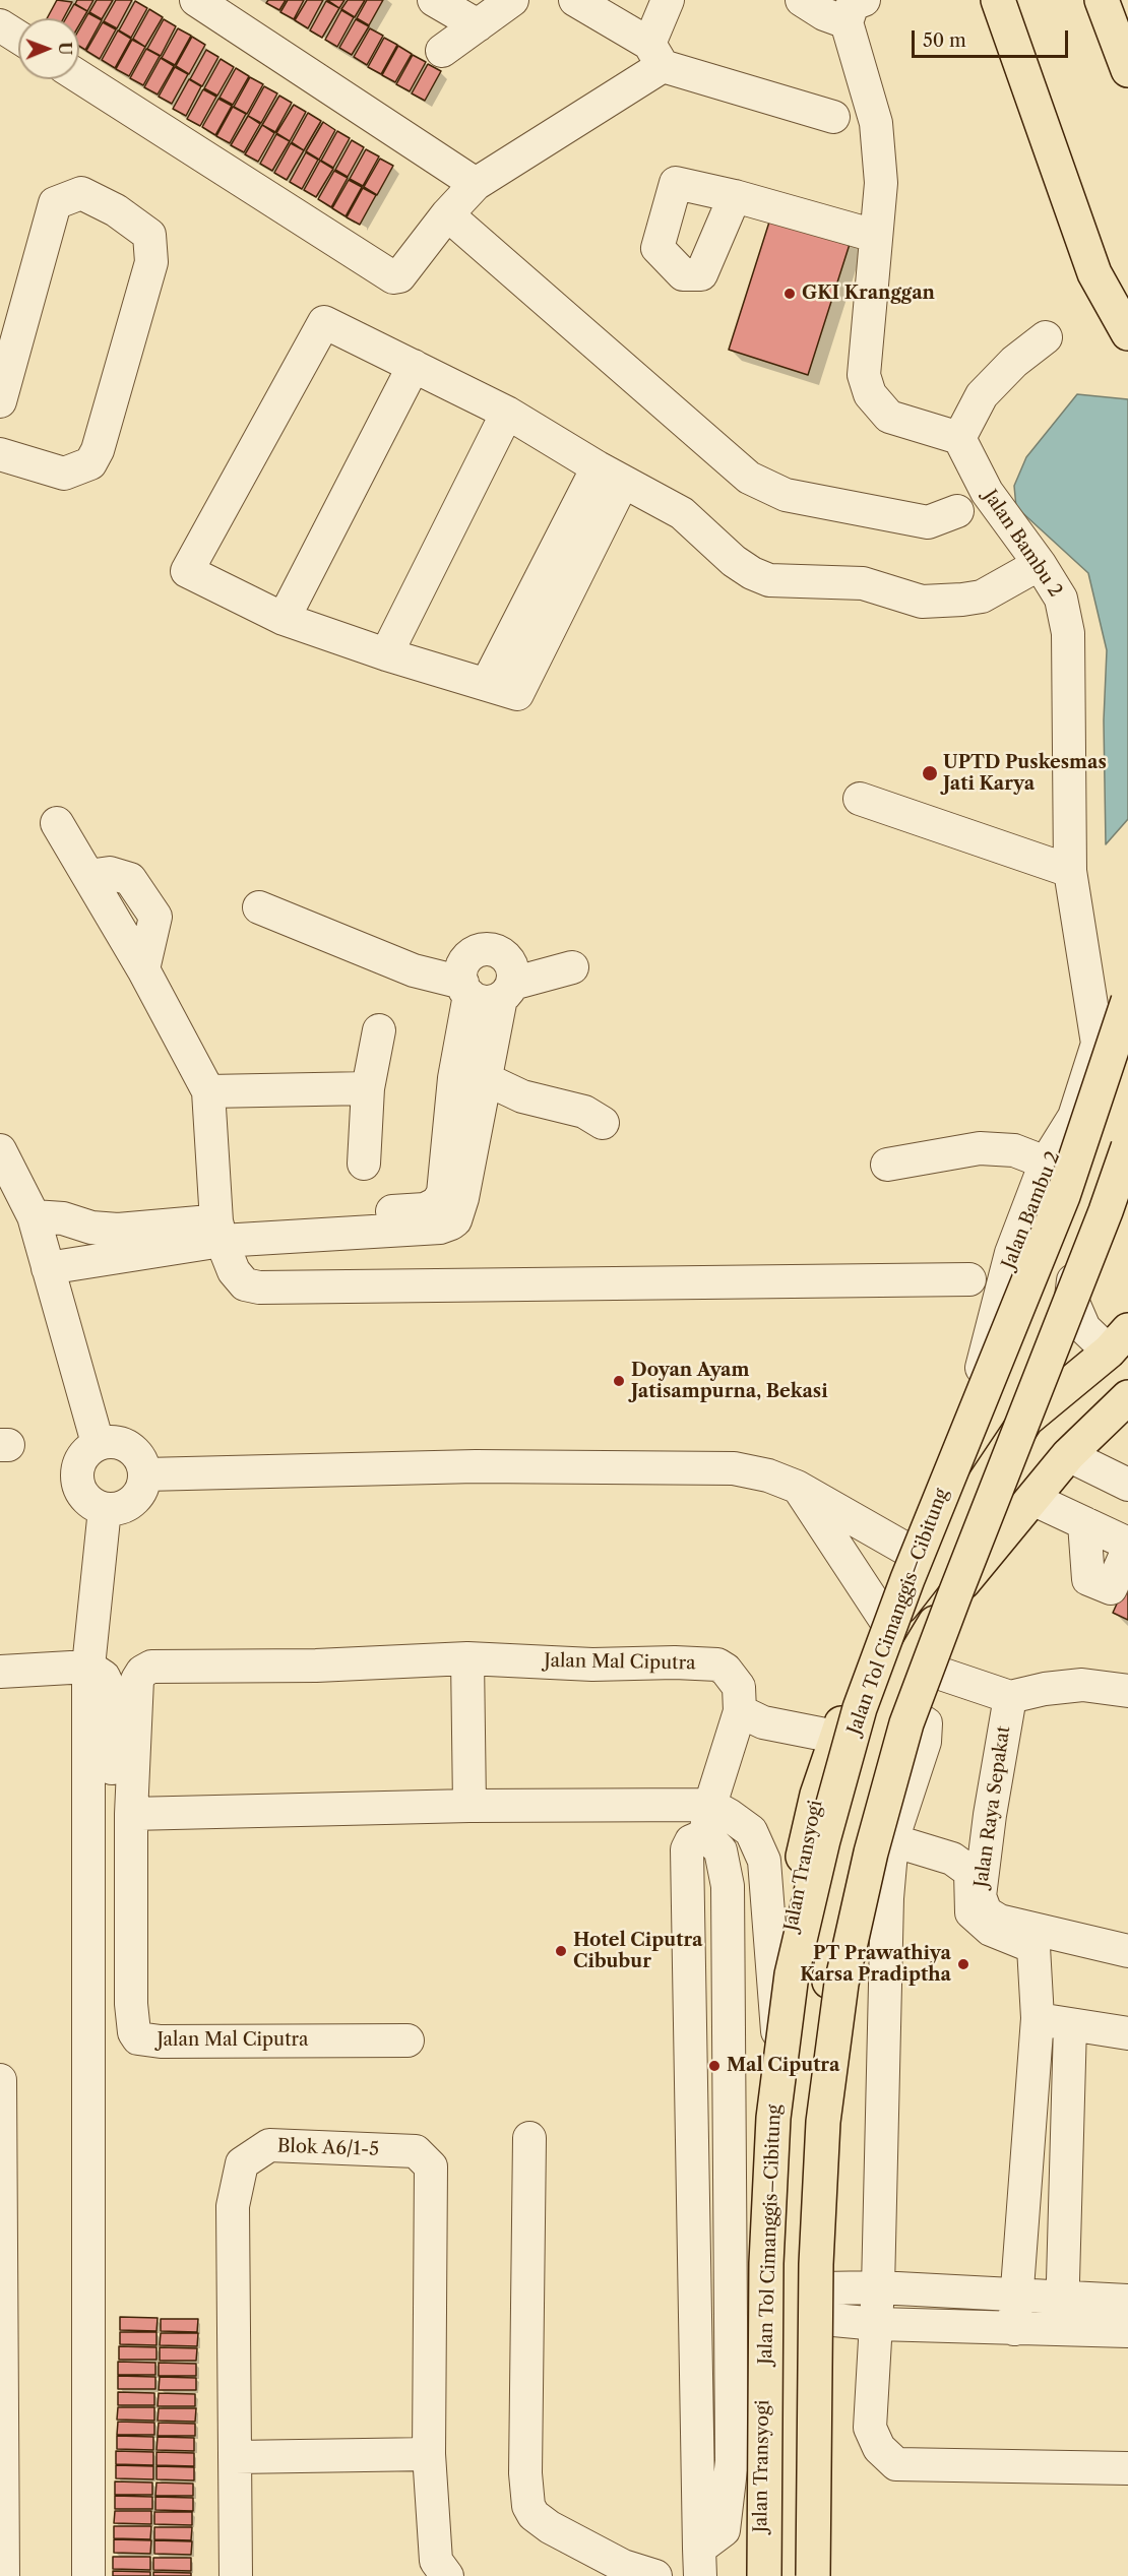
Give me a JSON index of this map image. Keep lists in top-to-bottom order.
{
  "streets": {
    "highway": ["Jalan Tol Cimanggis–Cibitung", "Jalan Transyogi"],
    "street": [
      "Jalan Bambu 2",
      "Jalan Mal Ciputra",
      "Jalan Raya Sepakat",
      "Blok A6/1-5"
    ]
  },
  "crossings": [
    ["Jalan Bambu 2", "Jalan Transyogi"],
    ["Jalan Tol Cimanggis–Cibitung", "Jalan Transyogi"]
  ],
  "places": [
    "GKI Kranggan",
    "UPTD Puskesmas Jati Karya",
    "Doyan Ayam Jatisampurna, Bekasi",
    "Hotel Ciputra Cibubur",
    "PT Prawathiya Karsa Pradiptha",
    "Mal Ciputra"
  ],
  "scale_bar": "50 m",
  "north": "right"
}
